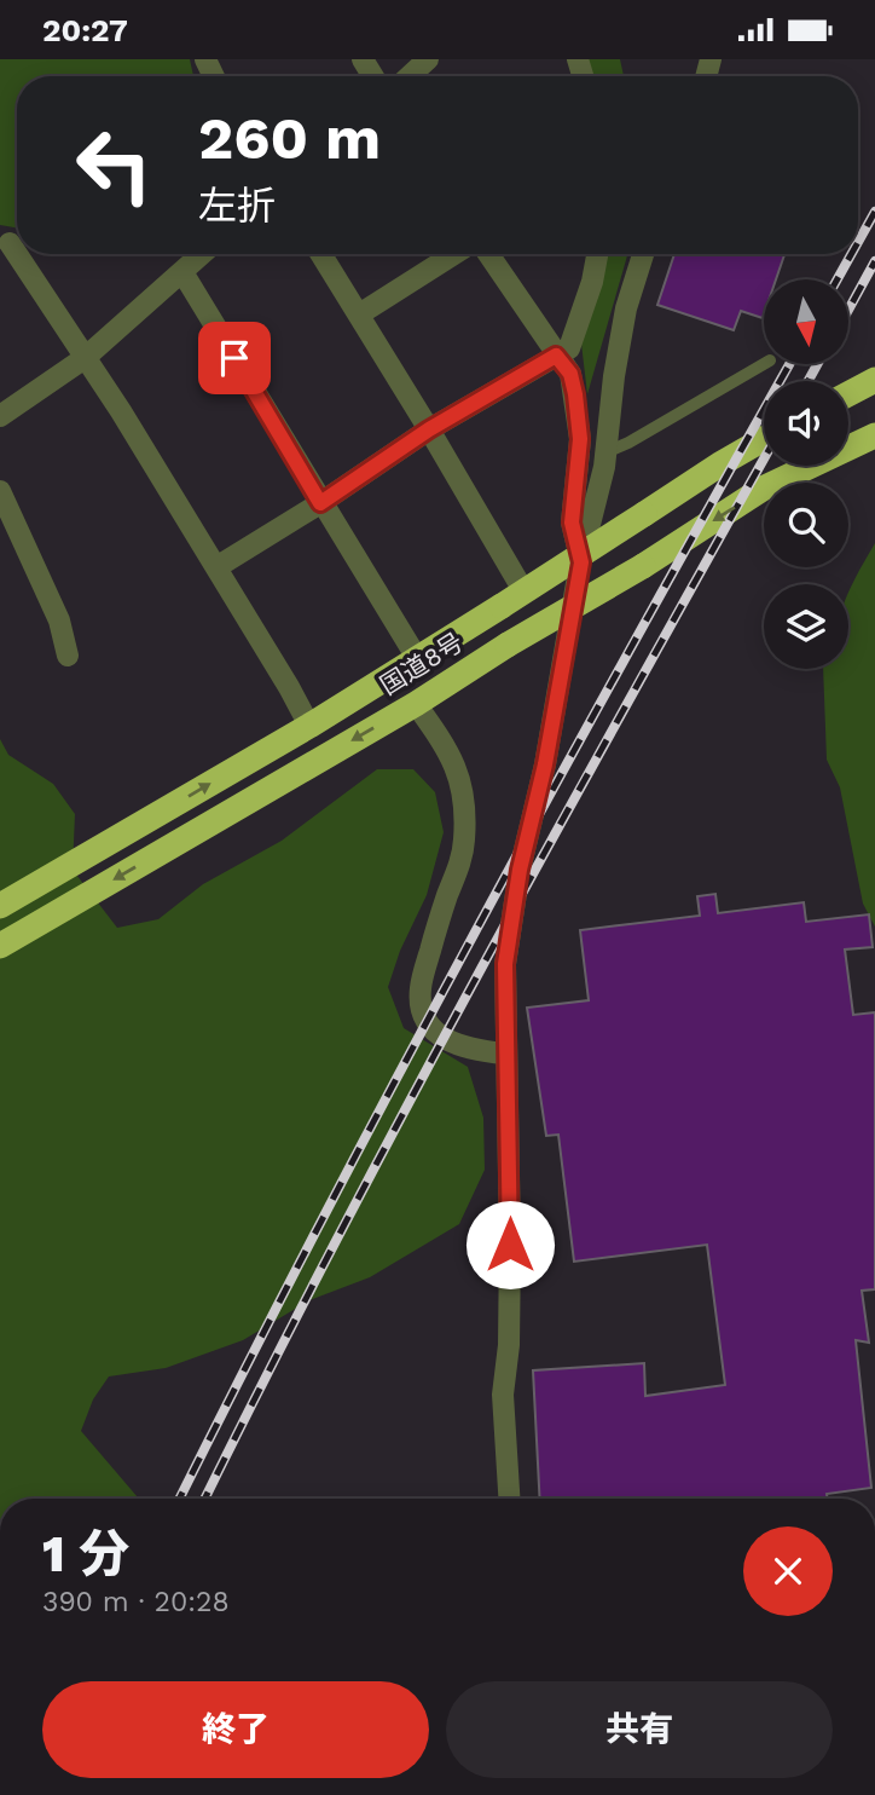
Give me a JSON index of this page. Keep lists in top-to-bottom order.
{
  "streets": {
    "highway": ["国道8号"]
  },
  "north": "bottom",
  "page": {
    "status": "20:27",
    "turn": ["260 m", "左折"],
    "heading": ["1 分", "390 m · 20:28"],
    "buttons": ["終了", "共有"]
  }
}
